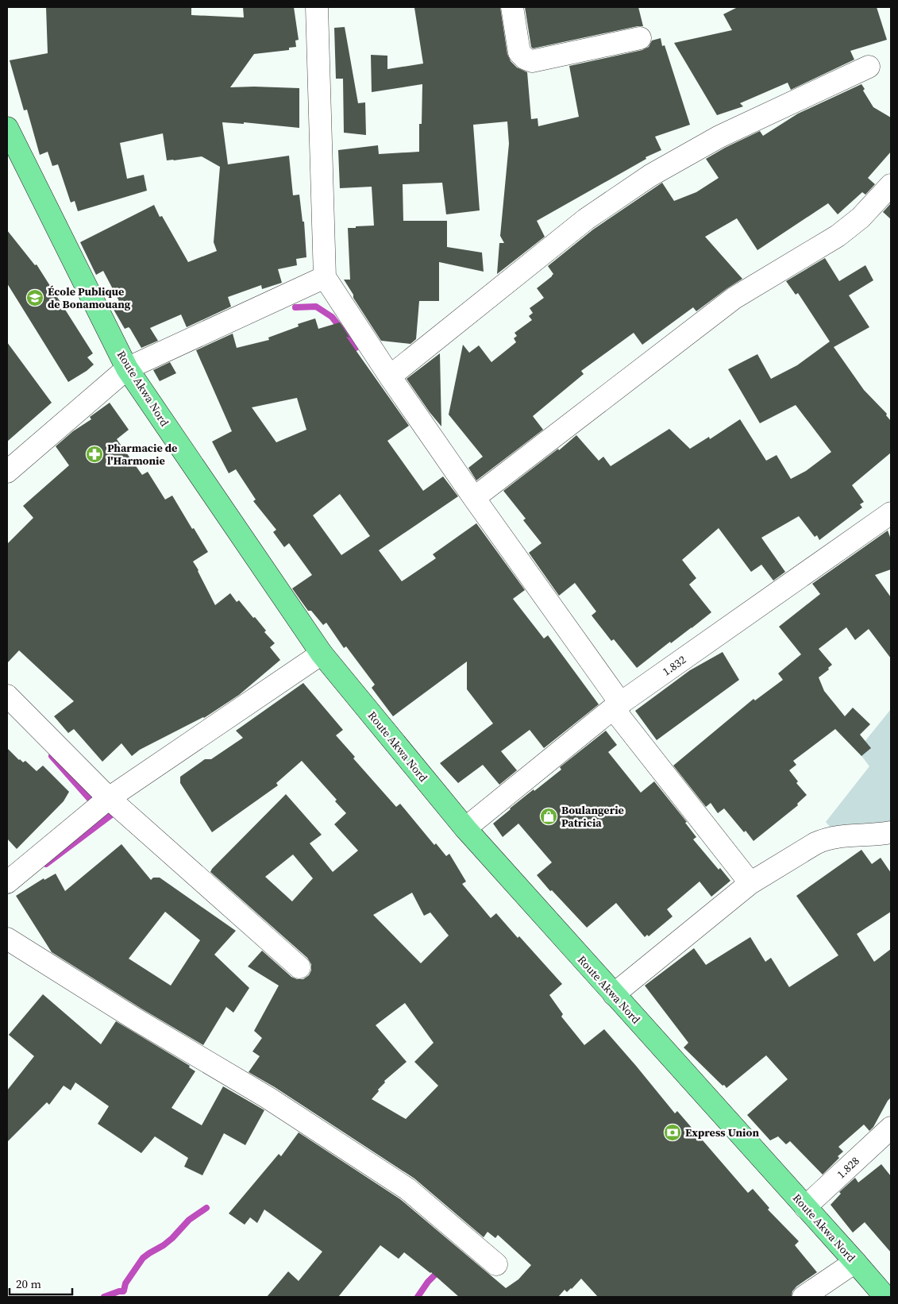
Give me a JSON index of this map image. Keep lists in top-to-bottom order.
{
  "streets": {
    "main road": ["Route Akwa Nord"],
    "street": ["1.832", "1.828"]
  },
  "crossings": [
    ["Route Akwa Nord", "1.832"],
    ["Route Akwa Nord", "1.828"]
  ],
  "places": {
    "school or university": ["École Publique de Bonamouang"],
    "pharmacy": ["Pharmacie de l'Harmonie"],
    "shop": ["Boulangerie Patricia"],
    "bank": ["Express Union"]
  },
  "scale_bar": "20 m"
}
